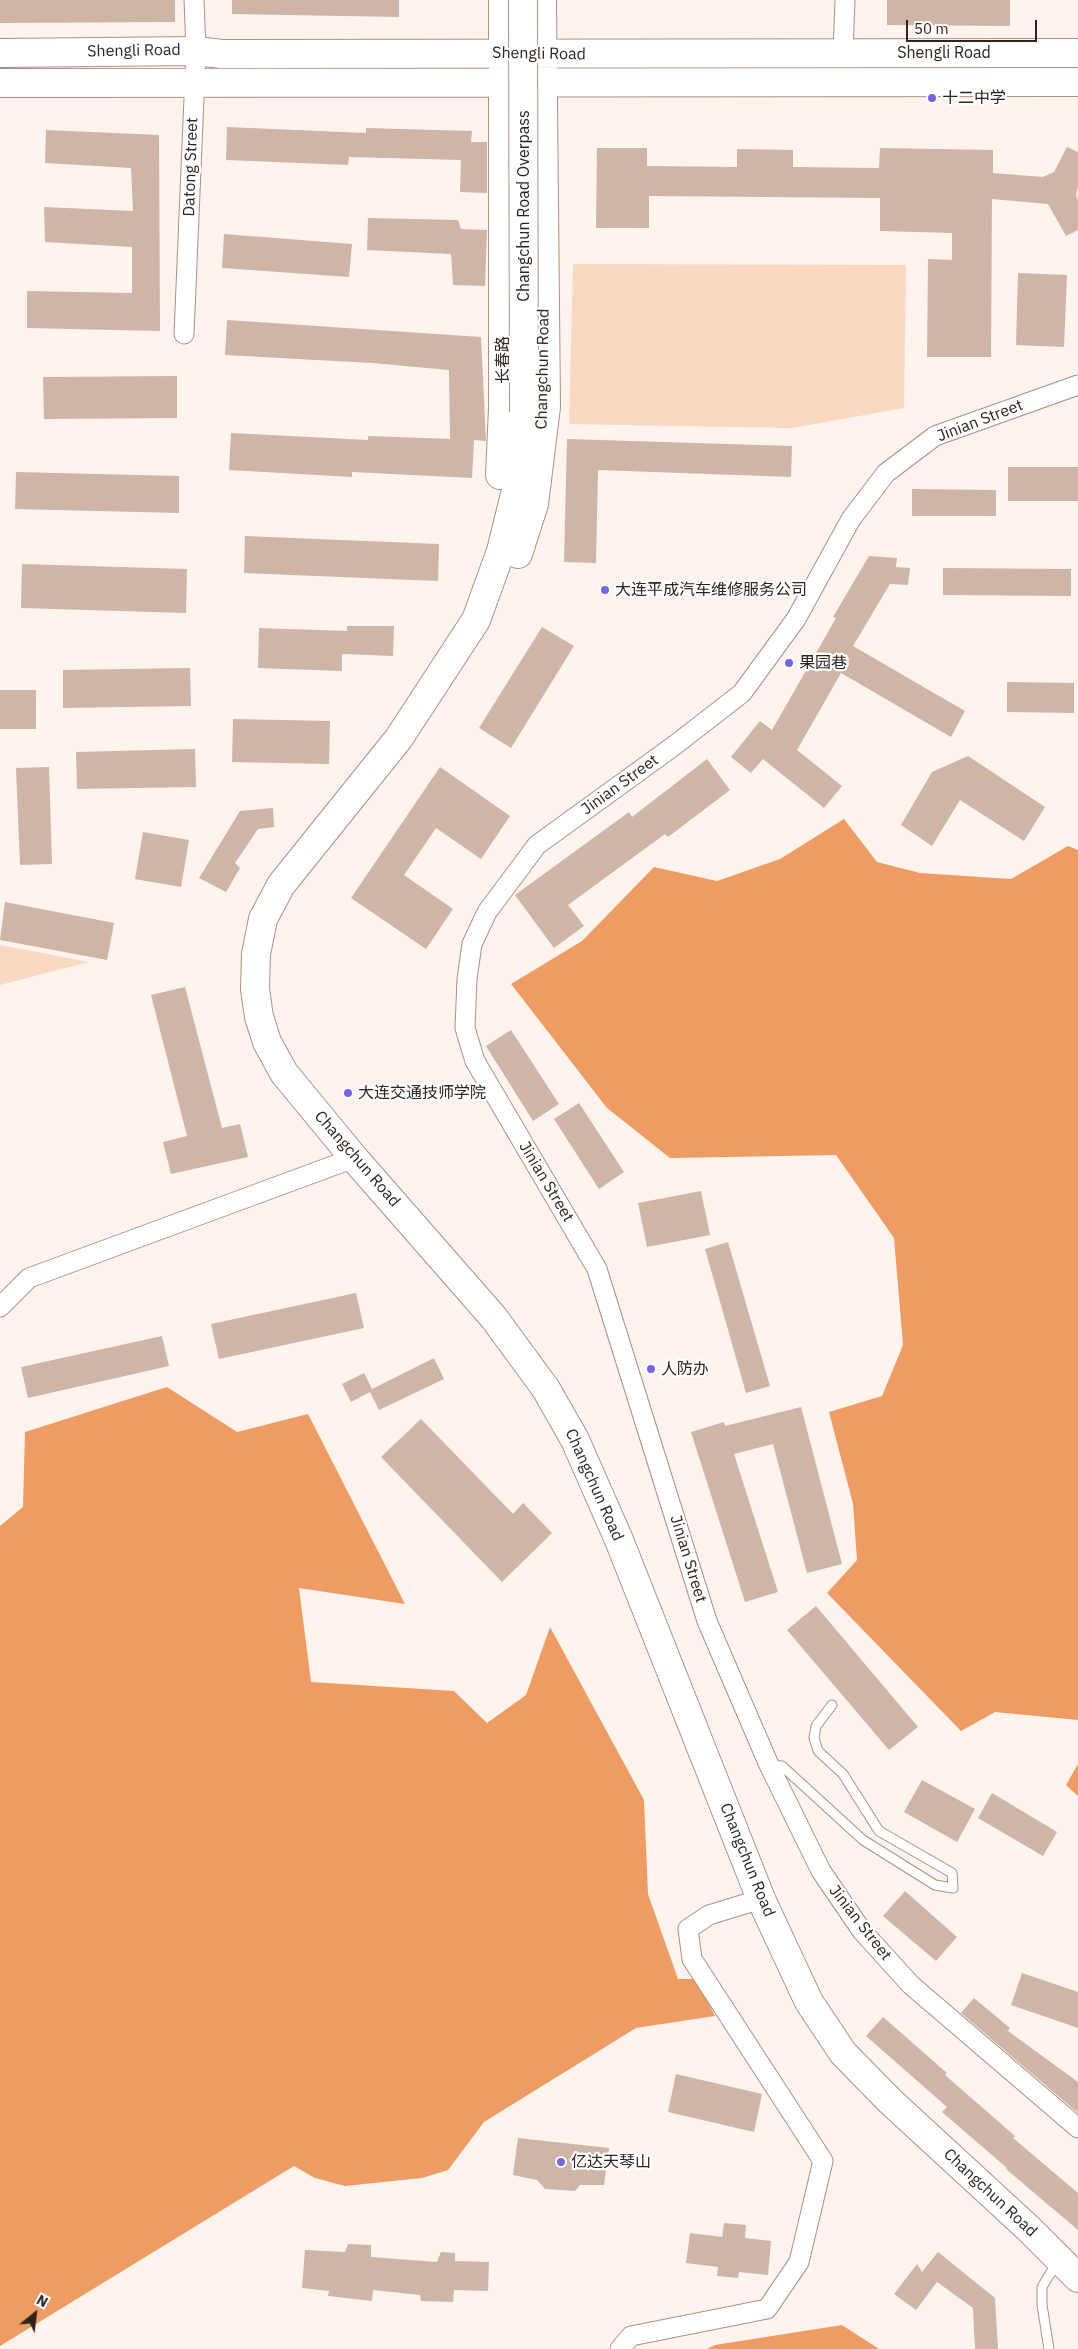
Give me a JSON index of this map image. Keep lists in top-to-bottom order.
{
  "streets": {
    "main road": [
      "Shengli Road",
      "Changchun Road Overpass",
      "长春路",
      "Changchun Road"
    ],
    "street": ["Datong Street", "Jinian Street"]
  },
  "crossings": [
    ["Shengli Road", "Datong Street"],
    ["Shengli Road", "长春路"],
    ["Shengli Road", "Changchun Road"],
    ["Changchun Road Overpass", "Changchun Road"],
    ["长春路", "Changchun Road"]
  ],
  "places": [
    "十二中学",
    "大连平成汽车维修服务公司",
    "果园巷",
    "大连交通技师学院",
    "人防办",
    "亿达天琴山"
  ],
  "scale_bar": "50 m",
  "north": "top right"
}
